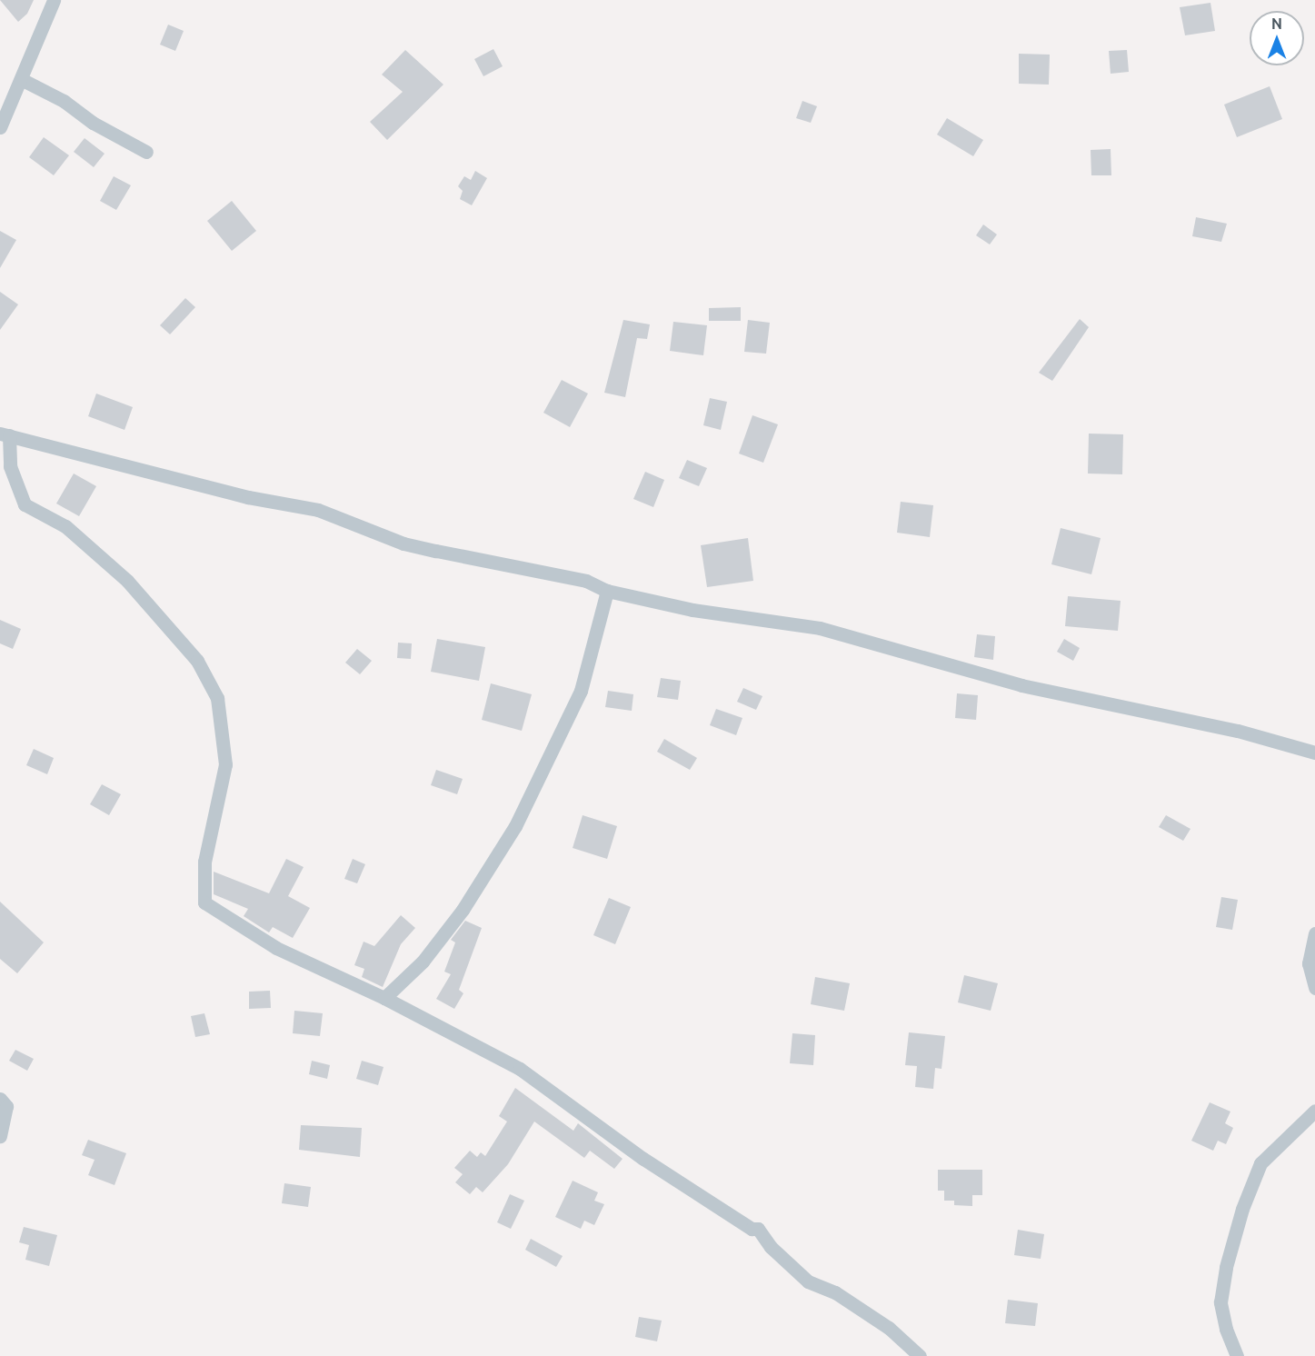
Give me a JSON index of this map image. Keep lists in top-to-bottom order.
{
  "north": "top"
}
